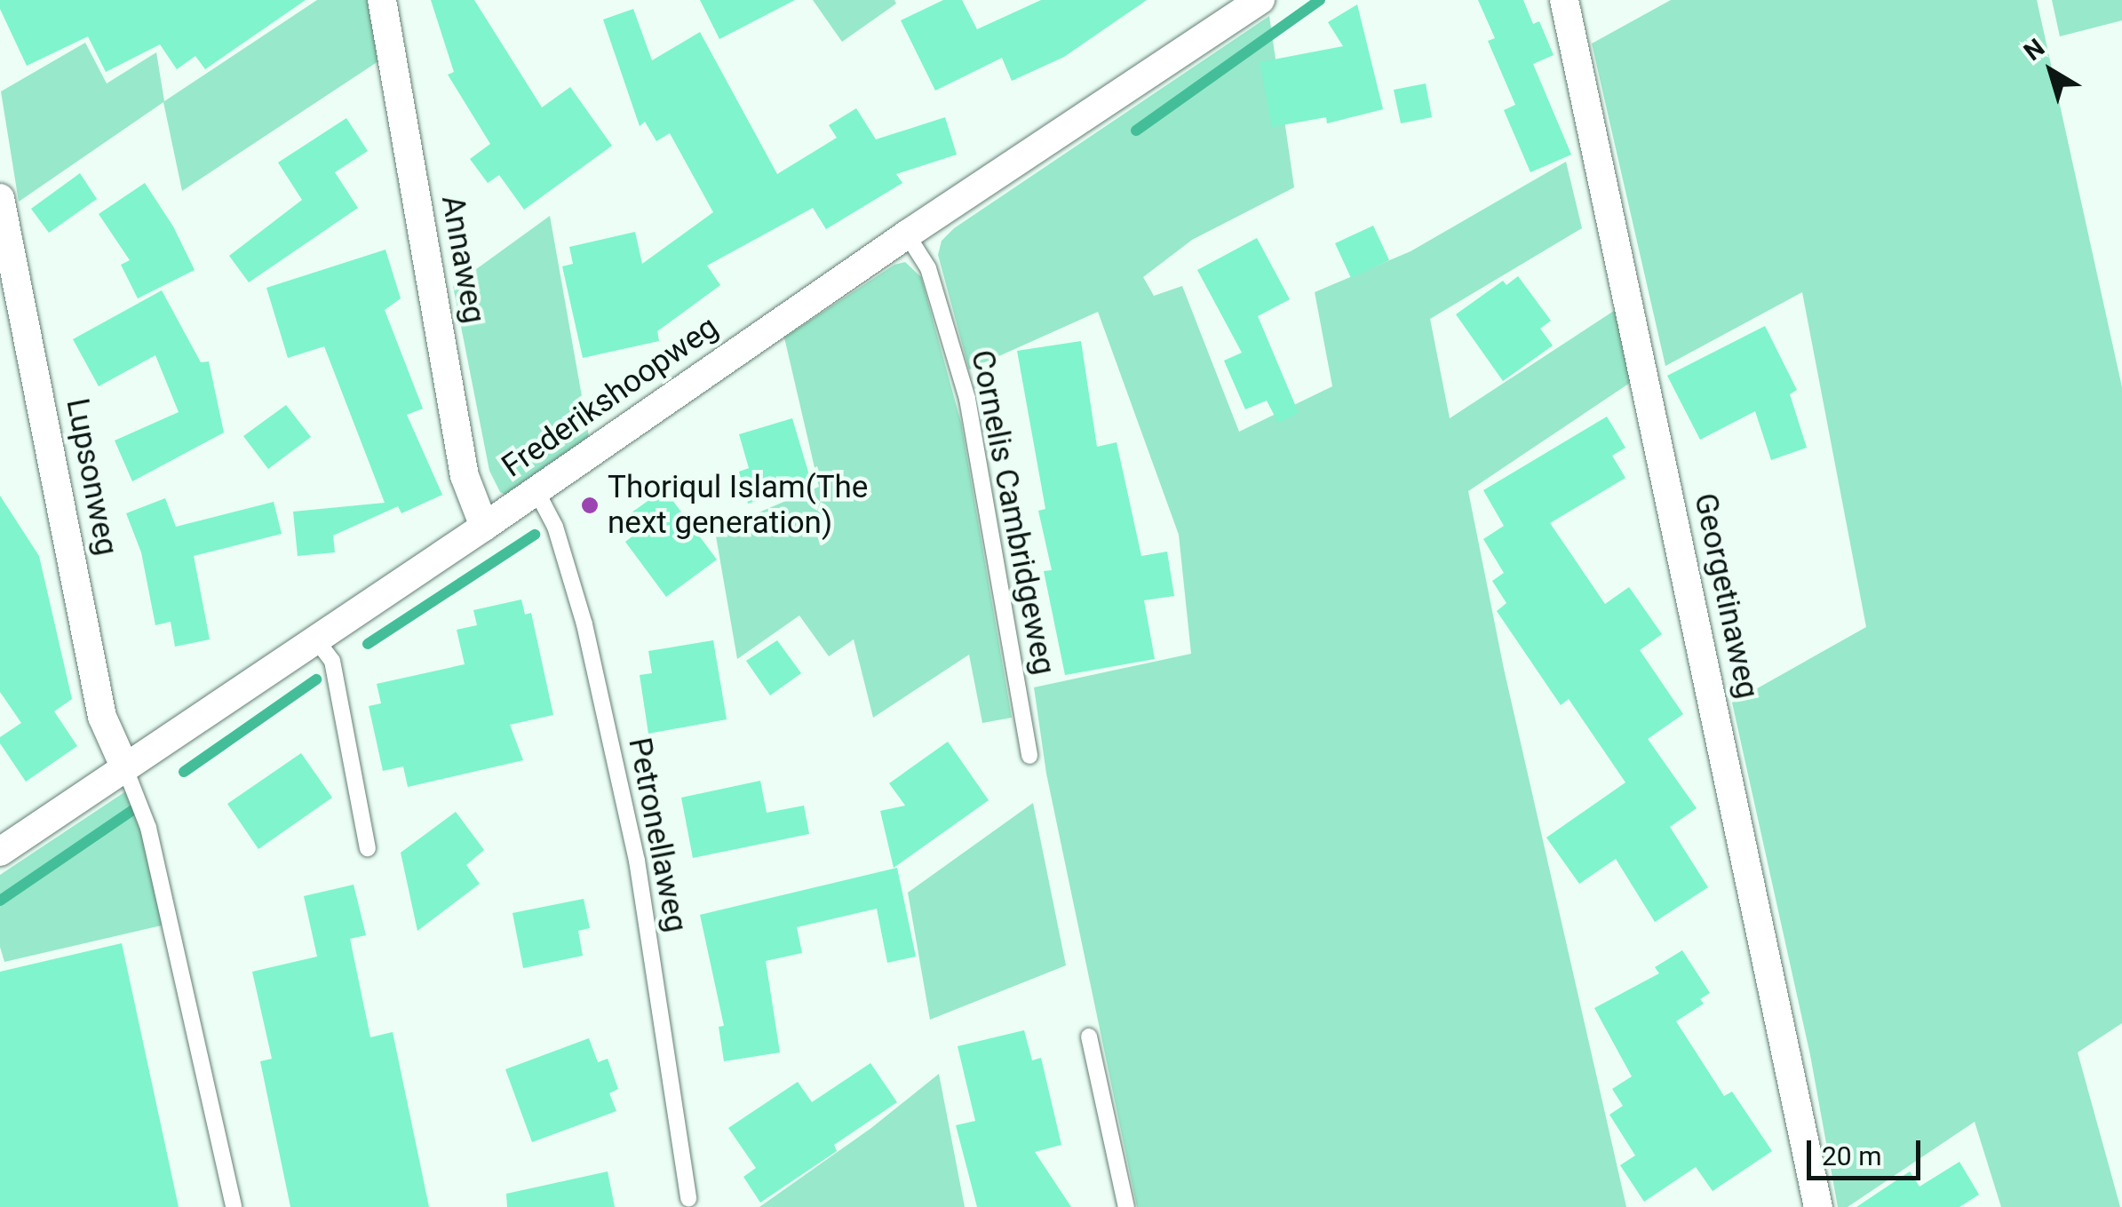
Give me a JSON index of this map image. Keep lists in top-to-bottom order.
{
  "streets": {
    "street": [
      "Annaweg",
      "Frederikshoopweg",
      "Lupsonweg",
      "Georgetinaweg"
    ],
    "lane": ["Cornelis Cambridgeweg", "Petronellaweg"]
  },
  "crossings": [
    ["Annaweg", "Frederikshoopweg"],
    ["Frederikshoopweg", "Lupsonweg"],
    ["Frederikshoopweg", "Cornelis Cambridgeweg"],
    ["Frederikshoopweg", "Petronellaweg"]
  ],
  "places": ["Thoriqul Islam(The next generation)"],
  "scale_bar": "20 m",
  "north": "top left"
}
